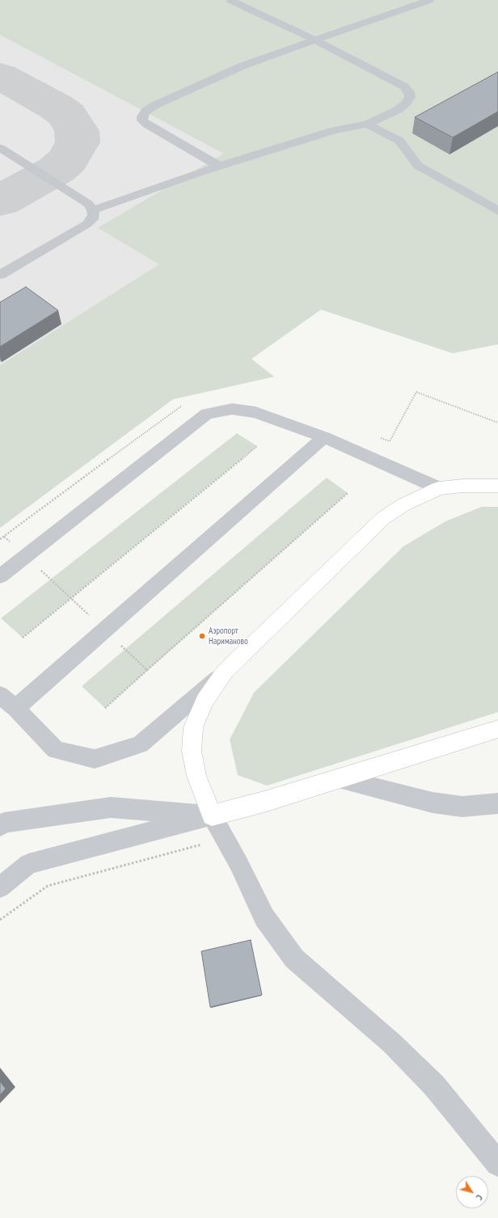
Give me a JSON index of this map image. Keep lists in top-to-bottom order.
{
  "places": ["Аэропорт Нариманово"],
  "north": "bottom right"
}
